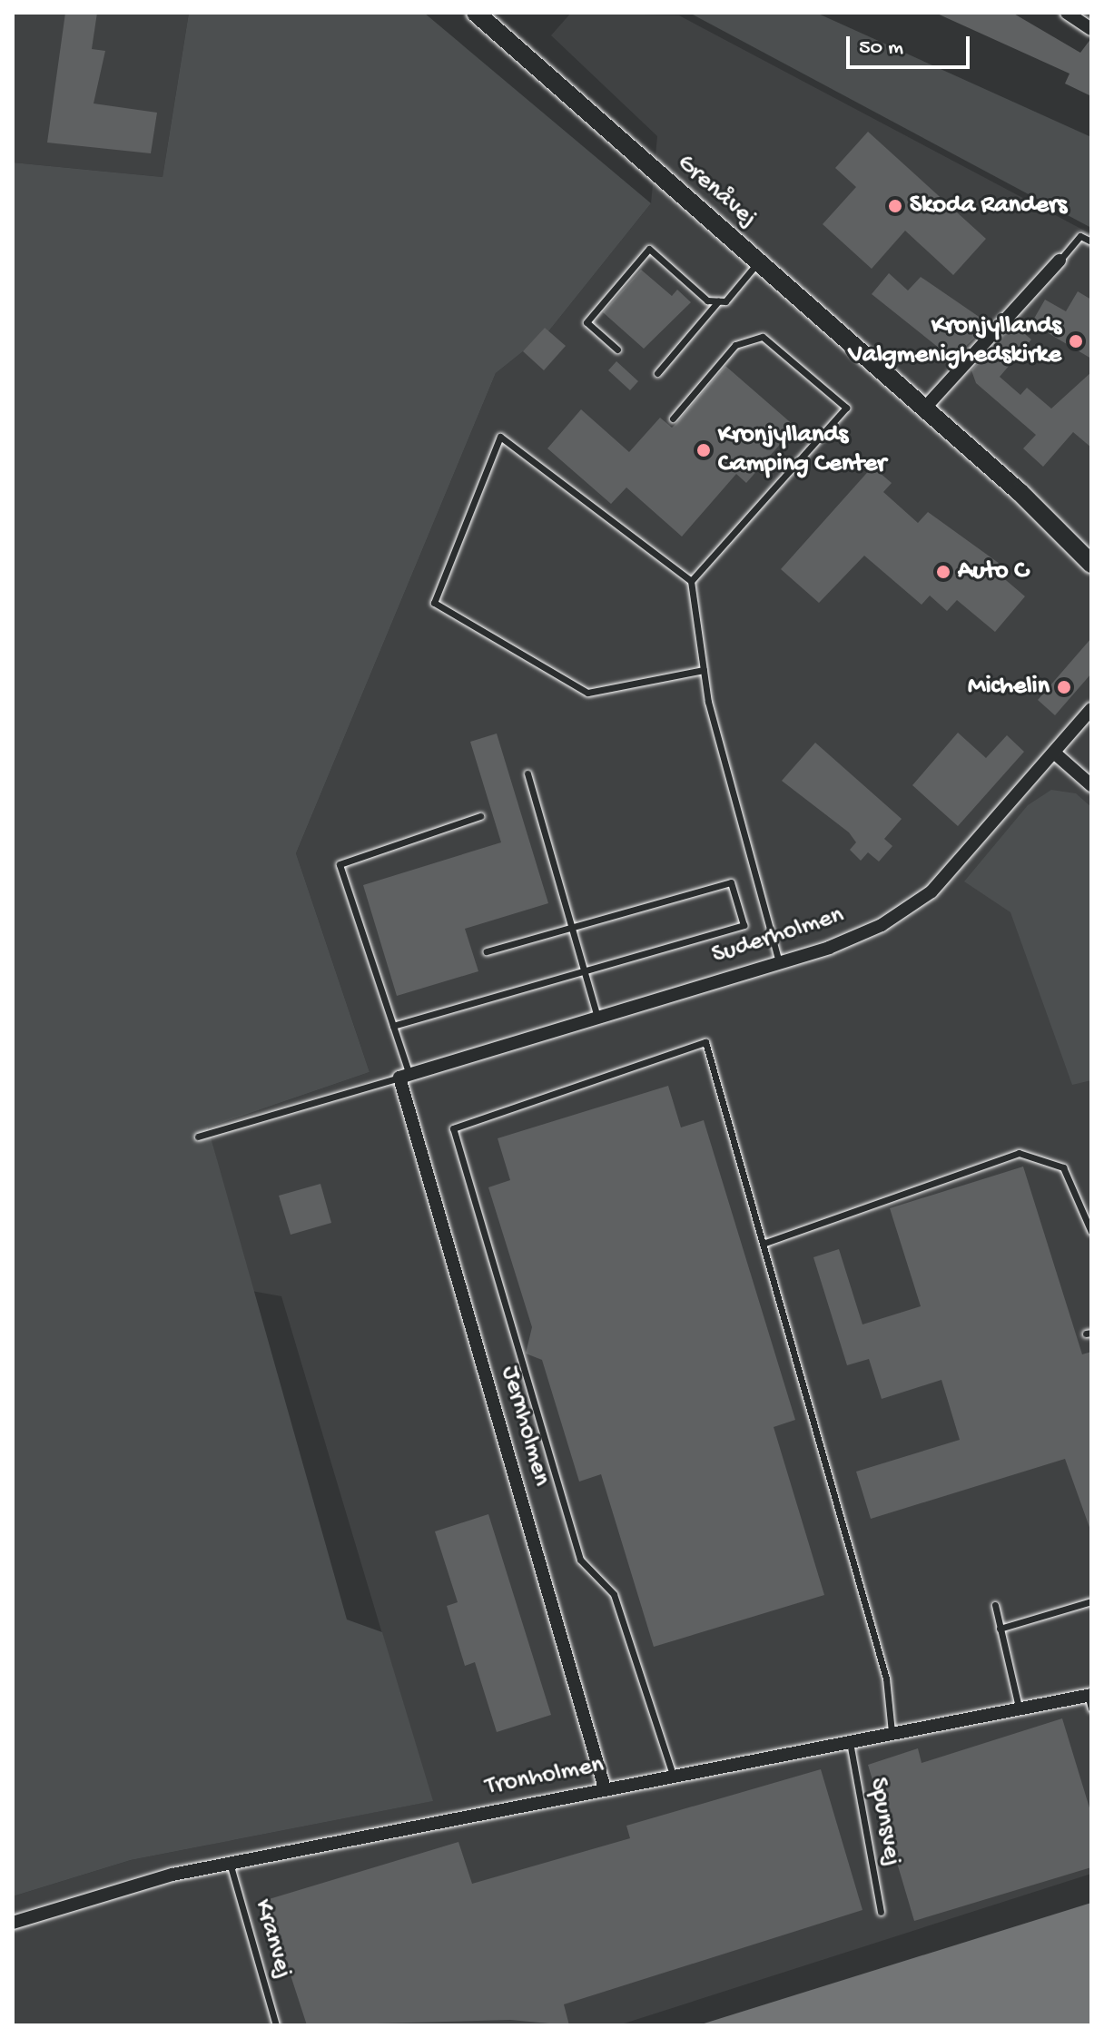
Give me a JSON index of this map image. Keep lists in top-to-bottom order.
{
  "streets": {
    "street": [
      "Grenåvej",
      "Suderholmen",
      "Jernholmen",
      "Tronholmen"
    ],
    "lane": ["Spunsvej", "Kranvej"]
  },
  "crossings": [
    ["Suderholmen", "Jernholmen"],
    ["Jernholmen", "Tronholmen"],
    ["Tronholmen", "Spunsvej"],
    ["Tronholmen", "Kranvej"]
  ],
  "places": [
    "Skoda Randers",
    "Kronjyllands Valgmenighedskirke",
    "Kronjyllands Camping Center",
    "Auto C",
    "Michelin"
  ],
  "scale_bar": "50 m"
}
